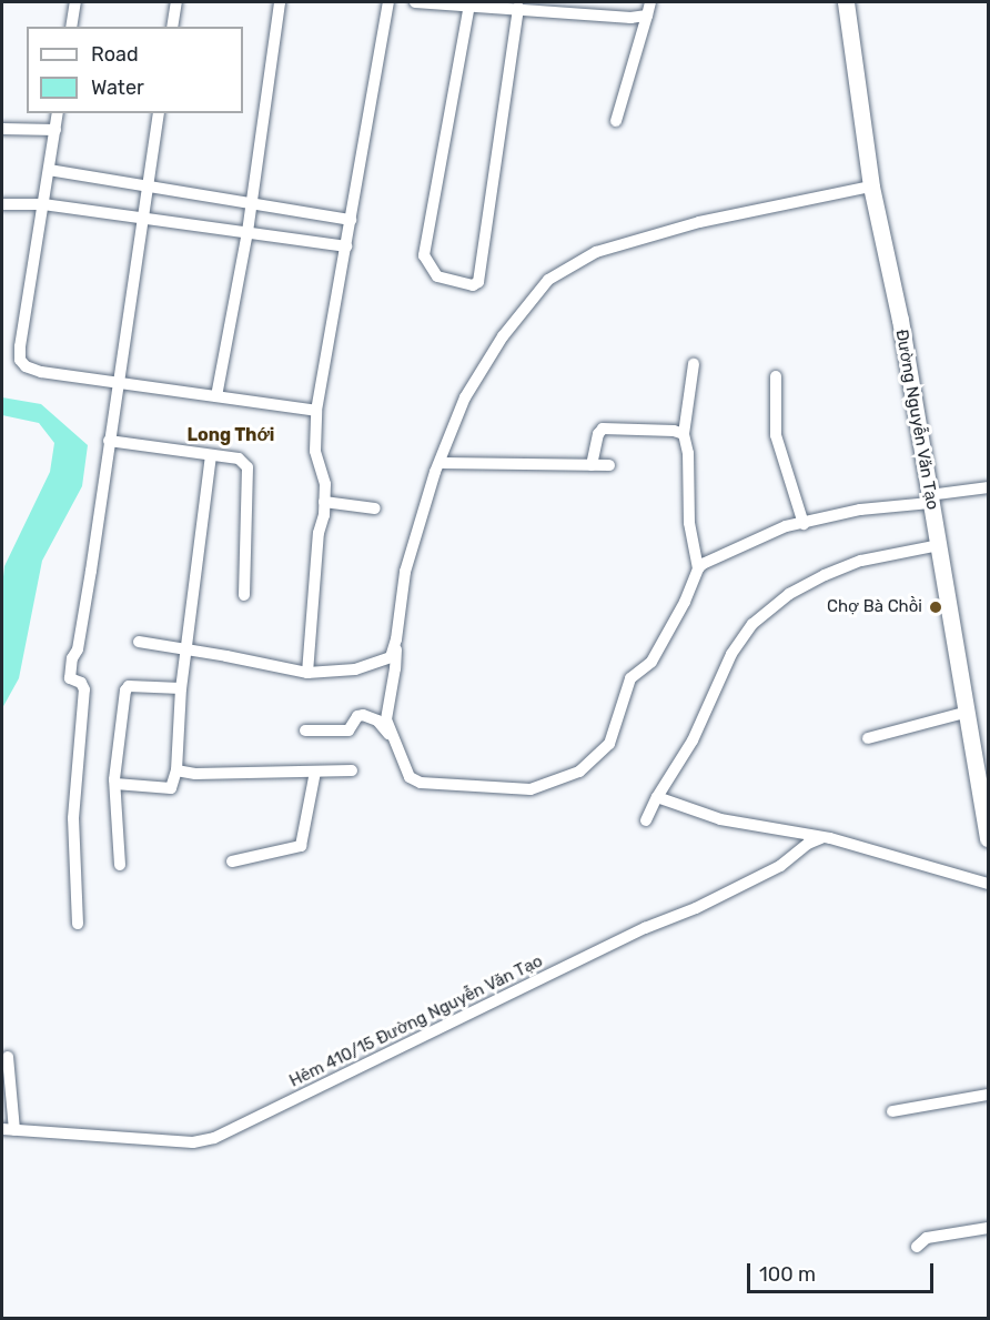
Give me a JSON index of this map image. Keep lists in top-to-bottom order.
{
  "streets": {
    "main road": ["Đường Nguyễn Văn Tạo"],
    "street": ["Hẻm 410/15 Đường Nguyễn Văn Tạo"]
  },
  "districts": ["Long Thới"],
  "places": ["Chợ Bà Chồi"],
  "legend": ["Road", "Water"],
  "scale_bar": "100 m"
}
